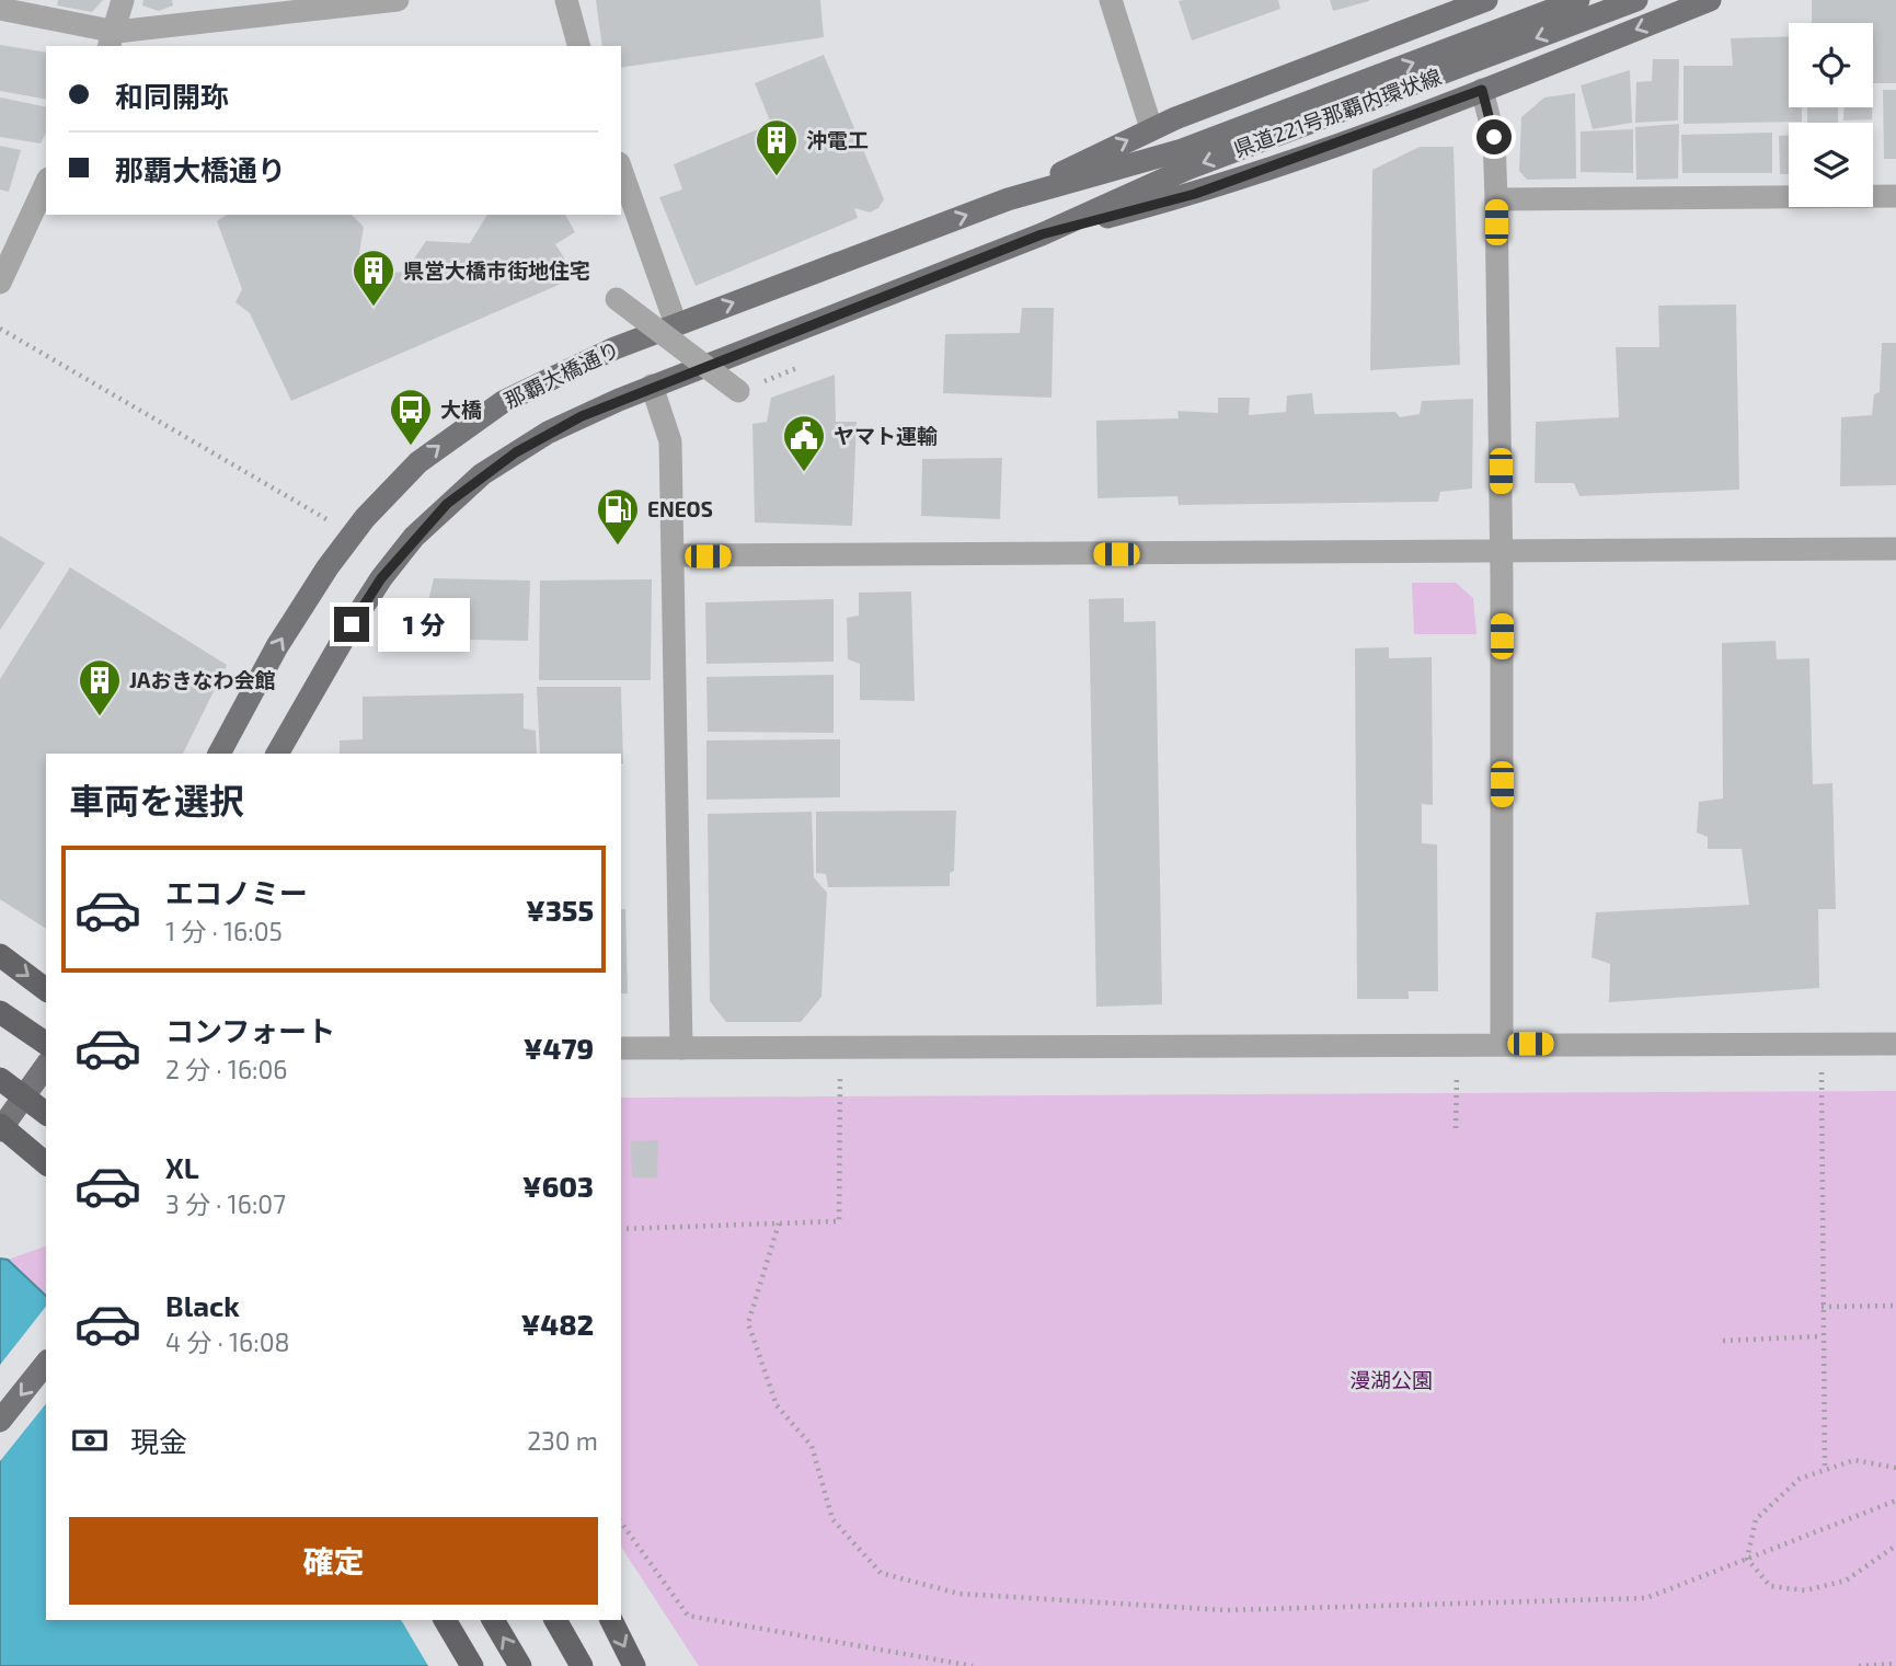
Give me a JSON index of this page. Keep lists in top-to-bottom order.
{
  "streets": {
    "main road": ["県道221号那覇内環状線", "那覇大橋通り"]
  },
  "crossings": [
    ["県道221号那覇内環状線", "那覇大橋通り"]
  ],
  "parks": ["漫湖公園"],
  "places": {
    "building": ["沖電工", "県営大橋市街地住宅", "JAおきなわ会館"],
    "bus stop": ["大橋"],
    "public building": ["ヤマト運輸"],
    "fuel station": ["ENEOS"]
  },
  "page": {
    "banner": ["和同開珎", "那覇大橋通り"],
    "bubble": "1 分",
    "heading": "車両を選択",
    "list": [
      {
        "name": "エコノミー",
        "note": "1 分 · 16:05",
        "value": "¥355"
      },
      {
        "name": "コンフォート",
        "note": "2 分 · 16:06",
        "value": "¥479"
      },
      {
        "name": "XL",
        "note": "3 分 · 16:07",
        "value": "¥603"
      },
      {
        "name": "Black",
        "note": "4 分 · 16:08",
        "value": "¥482"
      }
    ],
    "pay": ["現金", "230 m"],
    "buttons": "確定"
  }
}
